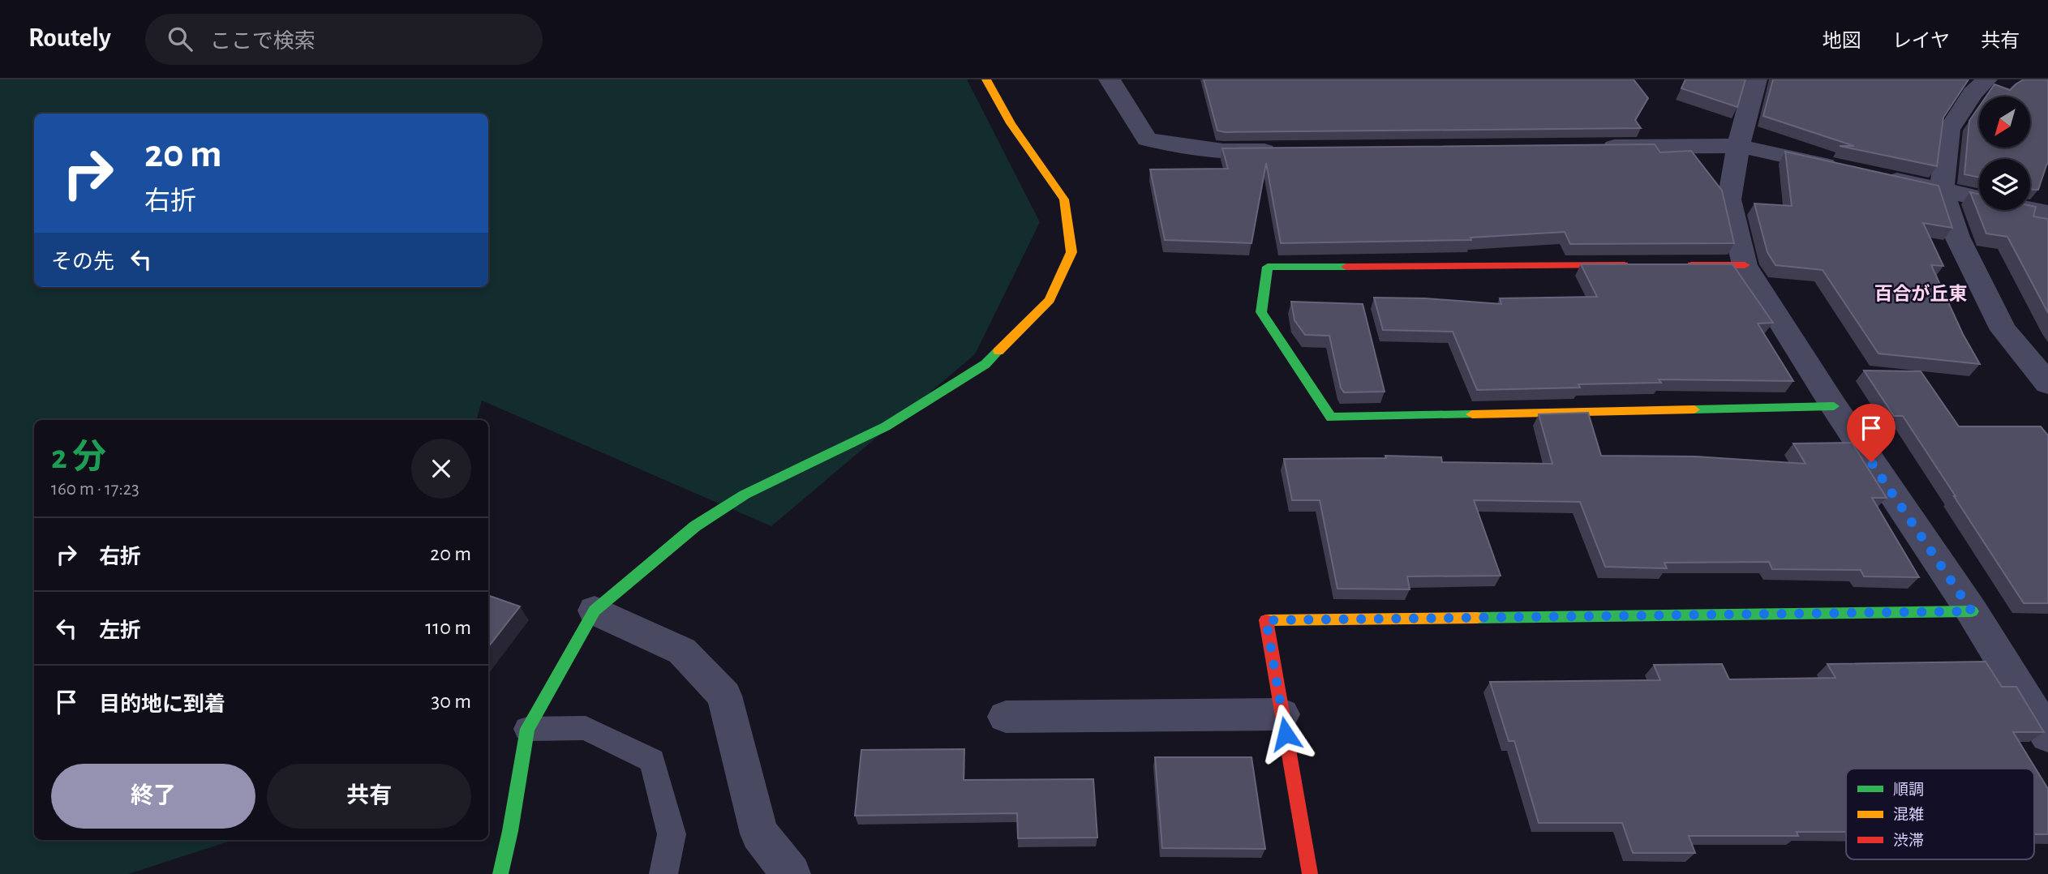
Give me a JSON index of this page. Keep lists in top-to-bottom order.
{
  "districts": ["百合が丘東"],
  "legend": ["順調", "混雑", "渋滞"],
  "north": "bottom left",
  "page": {
    "header": "Routely",
    "search": "ここで検索",
    "nav": ["地図", "レイヤ", "共有"],
    "turn": ["20 m", "右折"],
    "then": "その先",
    "heading": ["2 分", "160 m · 17:23"],
    "list": [
      {
        "name": "右折",
        "value": "20 m"
      },
      {
        "name": "左折",
        "value": "110 m"
      },
      {
        "name": "目的地に到着",
        "value": "30 m"
      }
    ],
    "buttons": ["終了", "共有"]
  }
}
